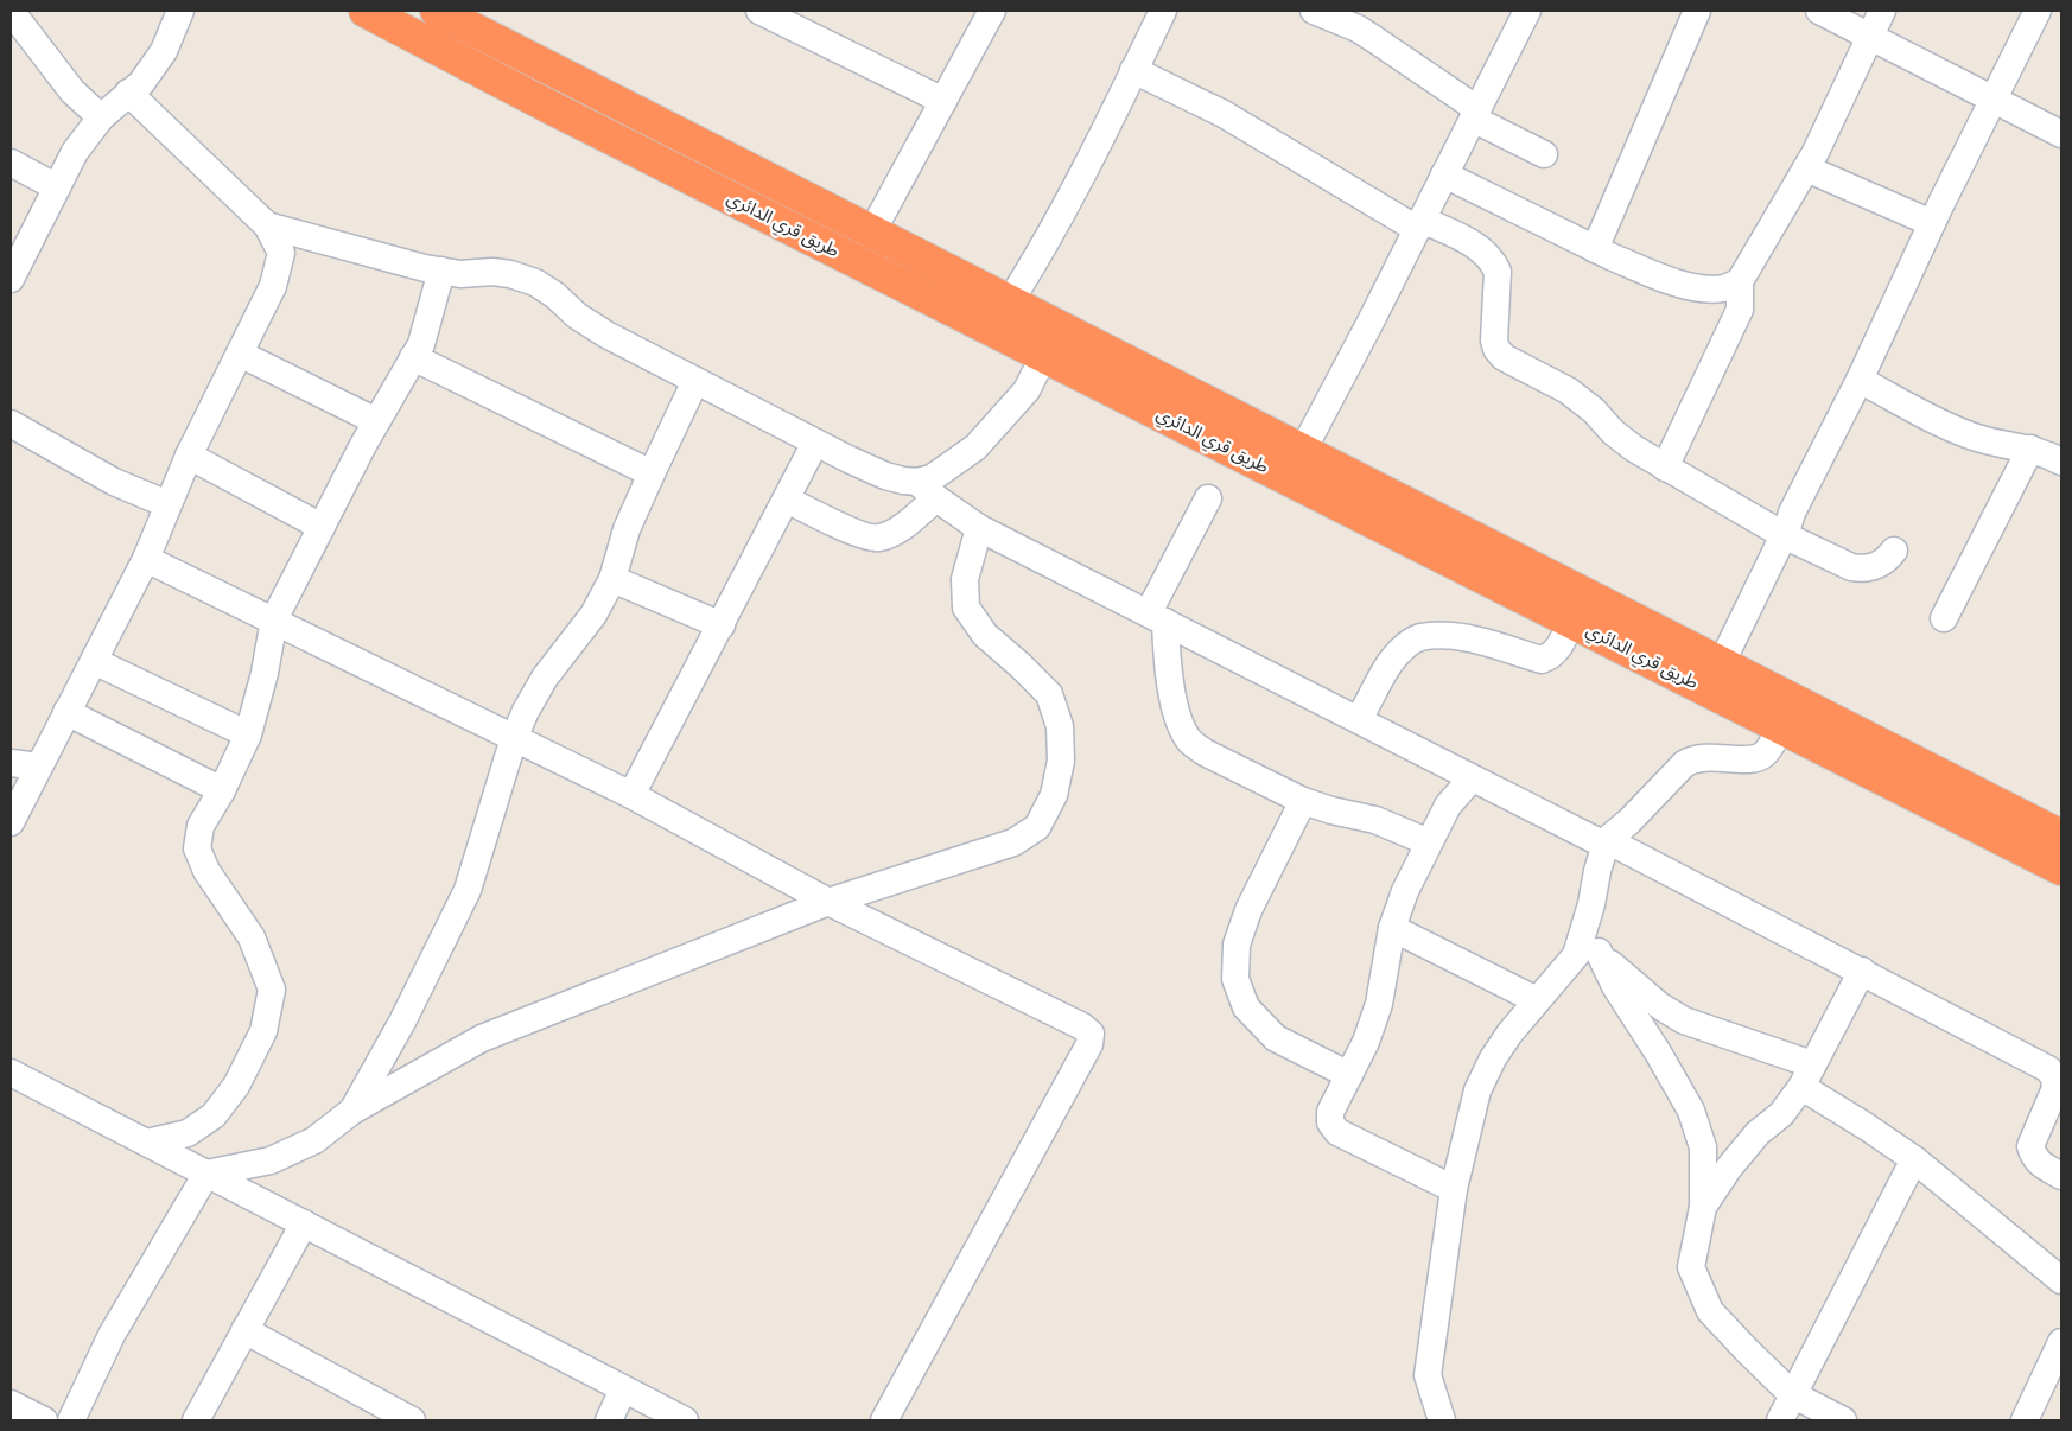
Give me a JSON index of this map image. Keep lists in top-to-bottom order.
{
  "streets": {
    "highway": ["طريق قري الدائري"]
  }
}
